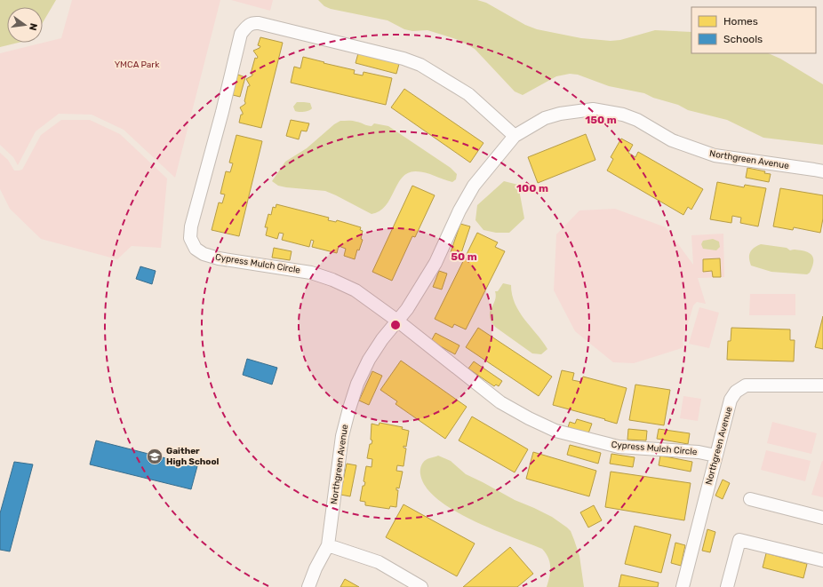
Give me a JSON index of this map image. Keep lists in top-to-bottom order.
{
  "streets": {
    "street": ["Northgreen Avenue", "Cypress Mulch Circle"]
  },
  "crossings": [
    ["Northgreen Avenue", "Cypress Mulch Circle"]
  ],
  "parks": ["YMCA Park"],
  "places": {
    "school or university": ["Gaither High School"]
  },
  "legend": ["Homes", "Schools"],
  "north": "right",
  "rings": ["150 m", "100 m", "50 m"]
}
